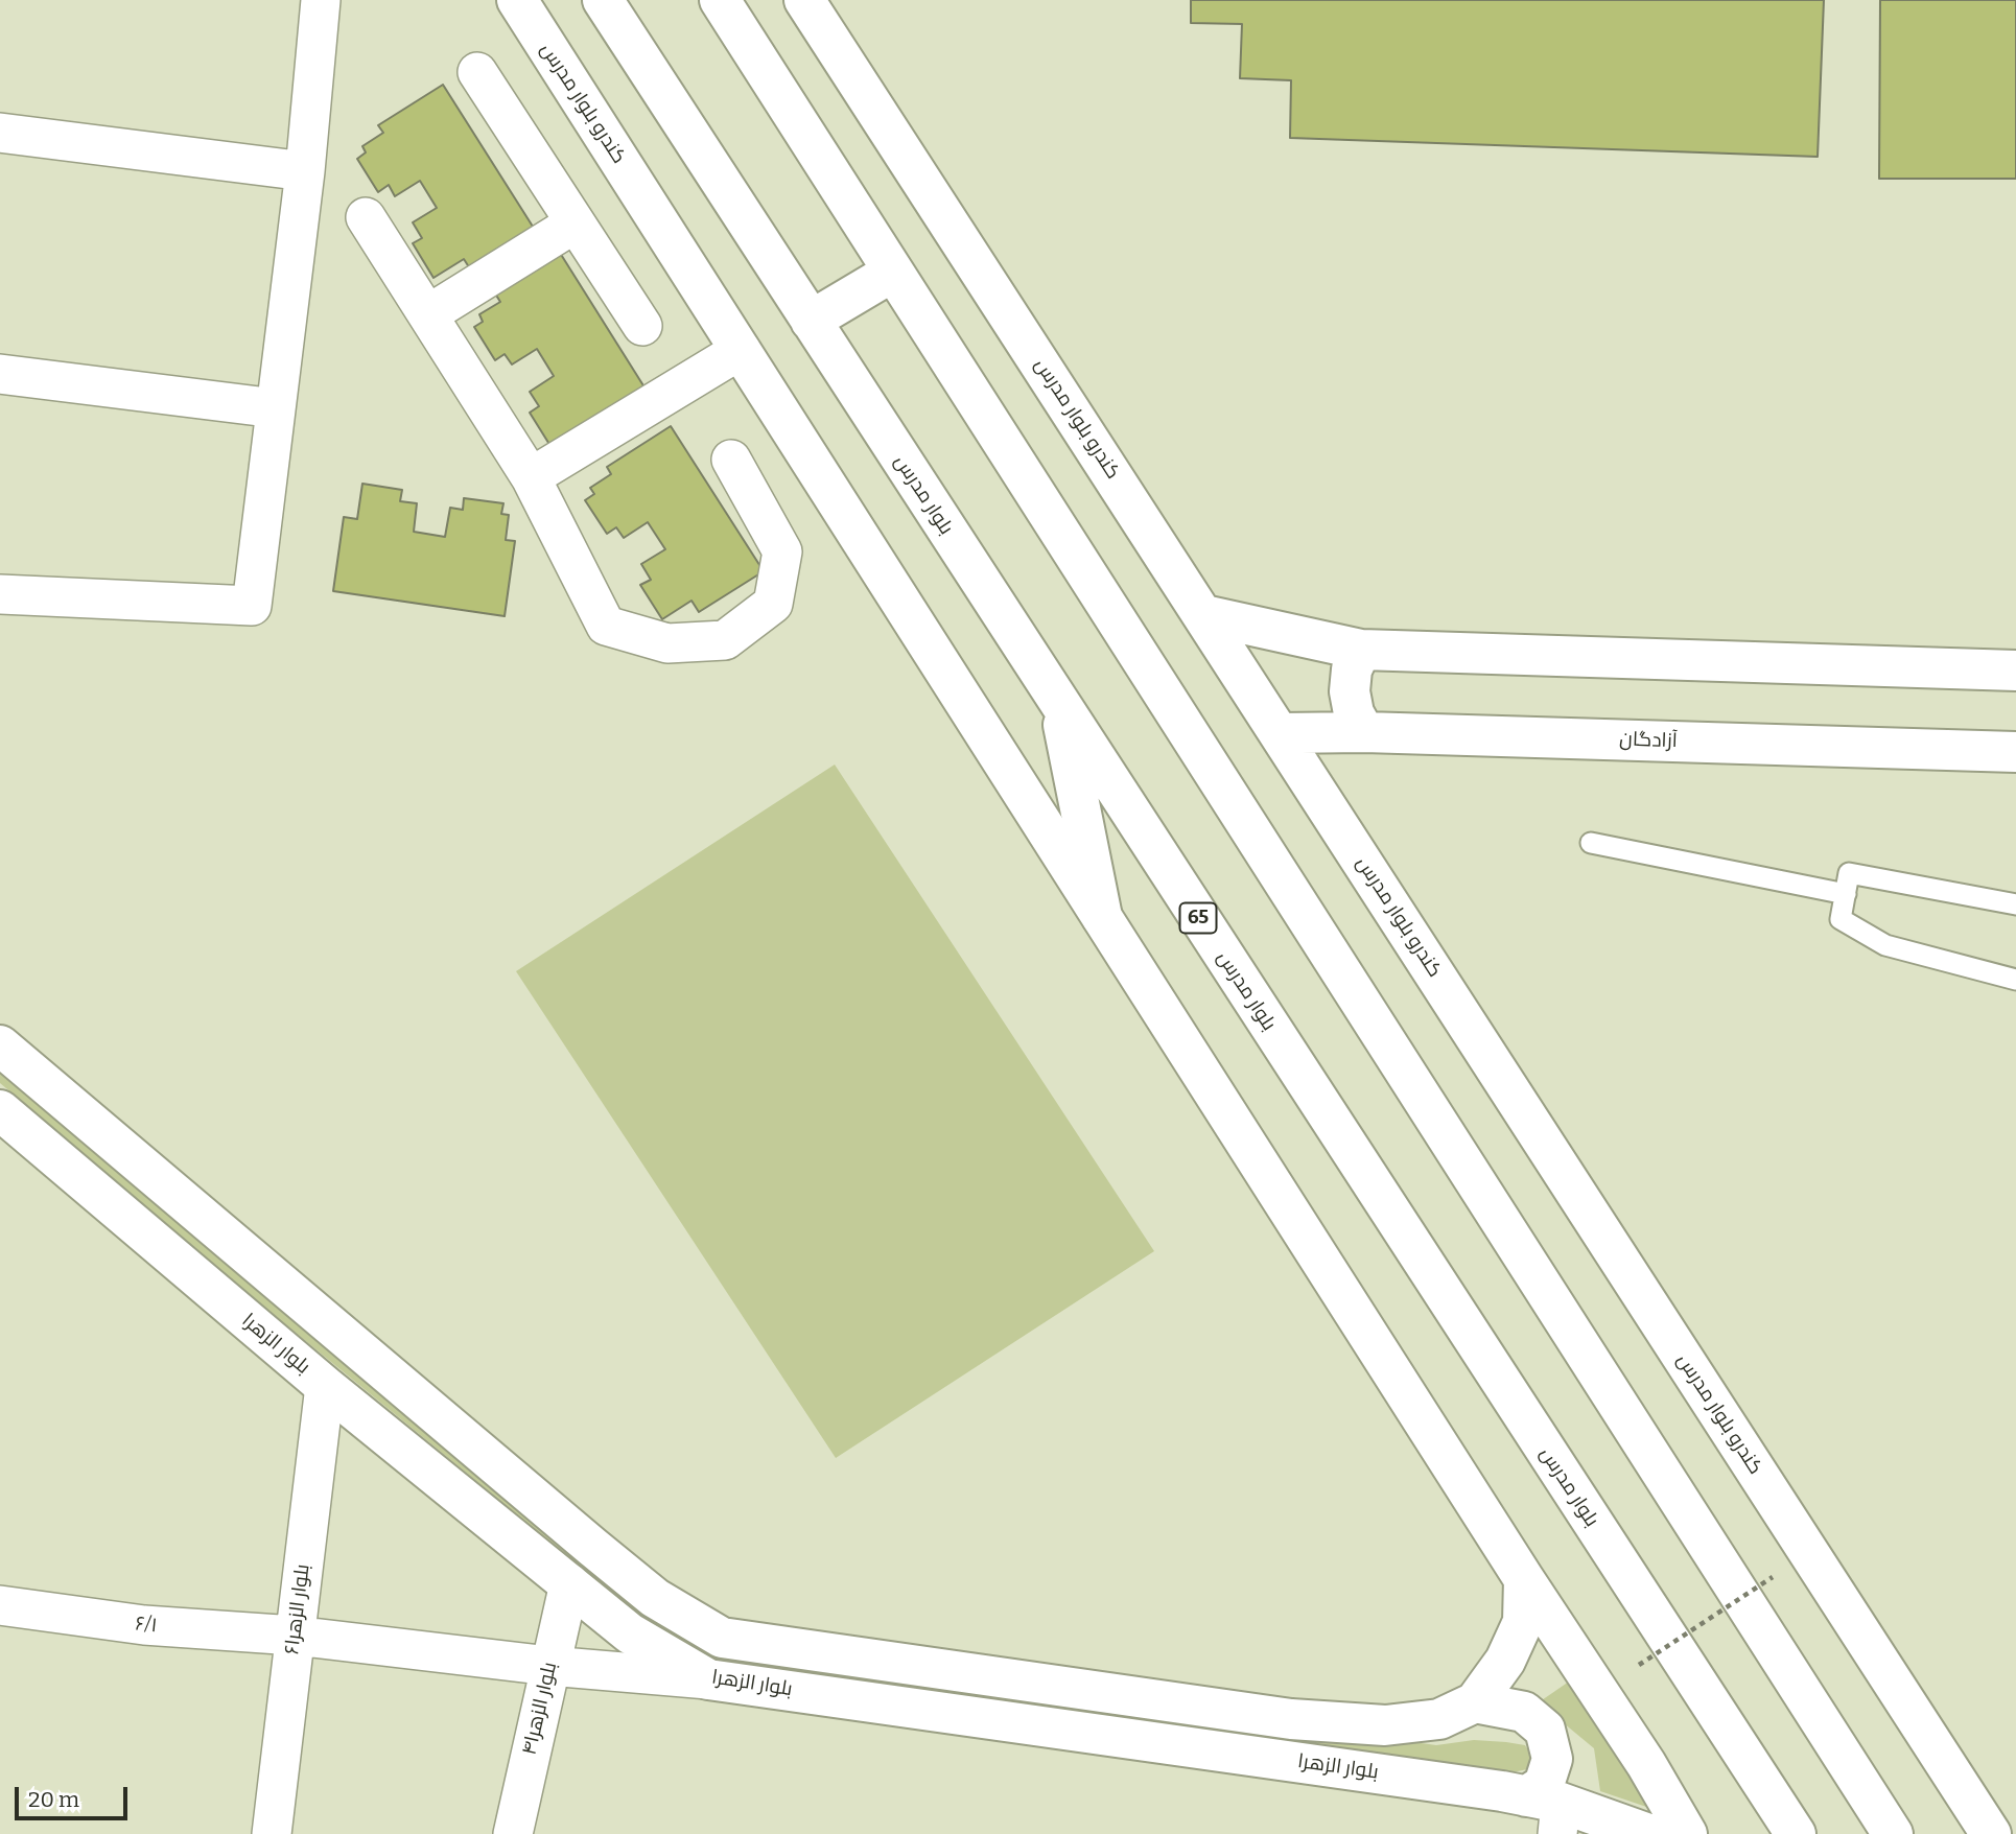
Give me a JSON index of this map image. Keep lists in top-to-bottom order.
{
  "streets": {
    "main road": [
      "کندرو بلوار مدرس",
      "بلوار مدرس",
      "آزادگان",
      "65",
      "بلوار الزهرا"
    ],
    "street": ["بلوار الزهرا۶", "۶/۱", "بلوار الزهرا۴"]
  },
  "crossings": [
    ["کندرو بلوار مدرس", "آزادگان"],
    ["کندرو بلوار مدرس", "بلوار الزهرا"],
    ["بلوار الزهرا", "بلوار الزهرا۶"],
    ["بلوار الزهرا", "۶/۱"],
    ["بلوار الزهرا", "بلوار الزهرا۴"],
    ["بلوار الزهرا۶", "۶/۱"],
    ["۶/۱", "بلوار الزهرا۴"]
  ],
  "scale_bar": "20 m"
}
